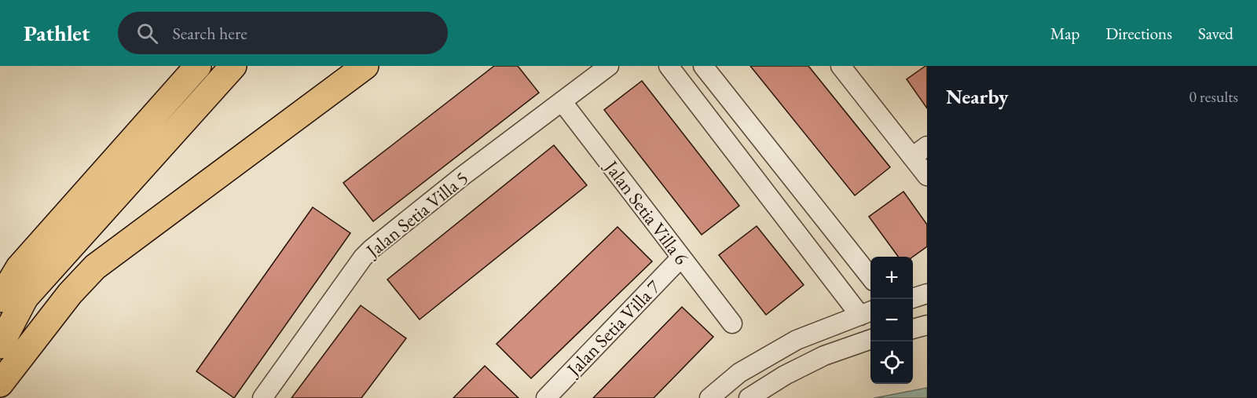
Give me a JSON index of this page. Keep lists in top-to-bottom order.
{
  "streets": {
    "street": ["Jalan Setia Villa 6", "Jalan Setia Villa 5", "Jalan Setia Villa 7"]
  },
  "crossings": [
    ["Jalan Setia Villa 6", "Jalan Setia Villa 5"],
    ["Jalan Setia Villa 6", "Jalan Setia Villa 7"]
  ],
  "page": {
    "header": "Pathlet",
    "search": "Search here",
    "nav": ["Map", "Directions", "Saved"],
    "heading": ["Nearby", "0 results"],
    "map_buttons": ["+", "−"]
  }
}
